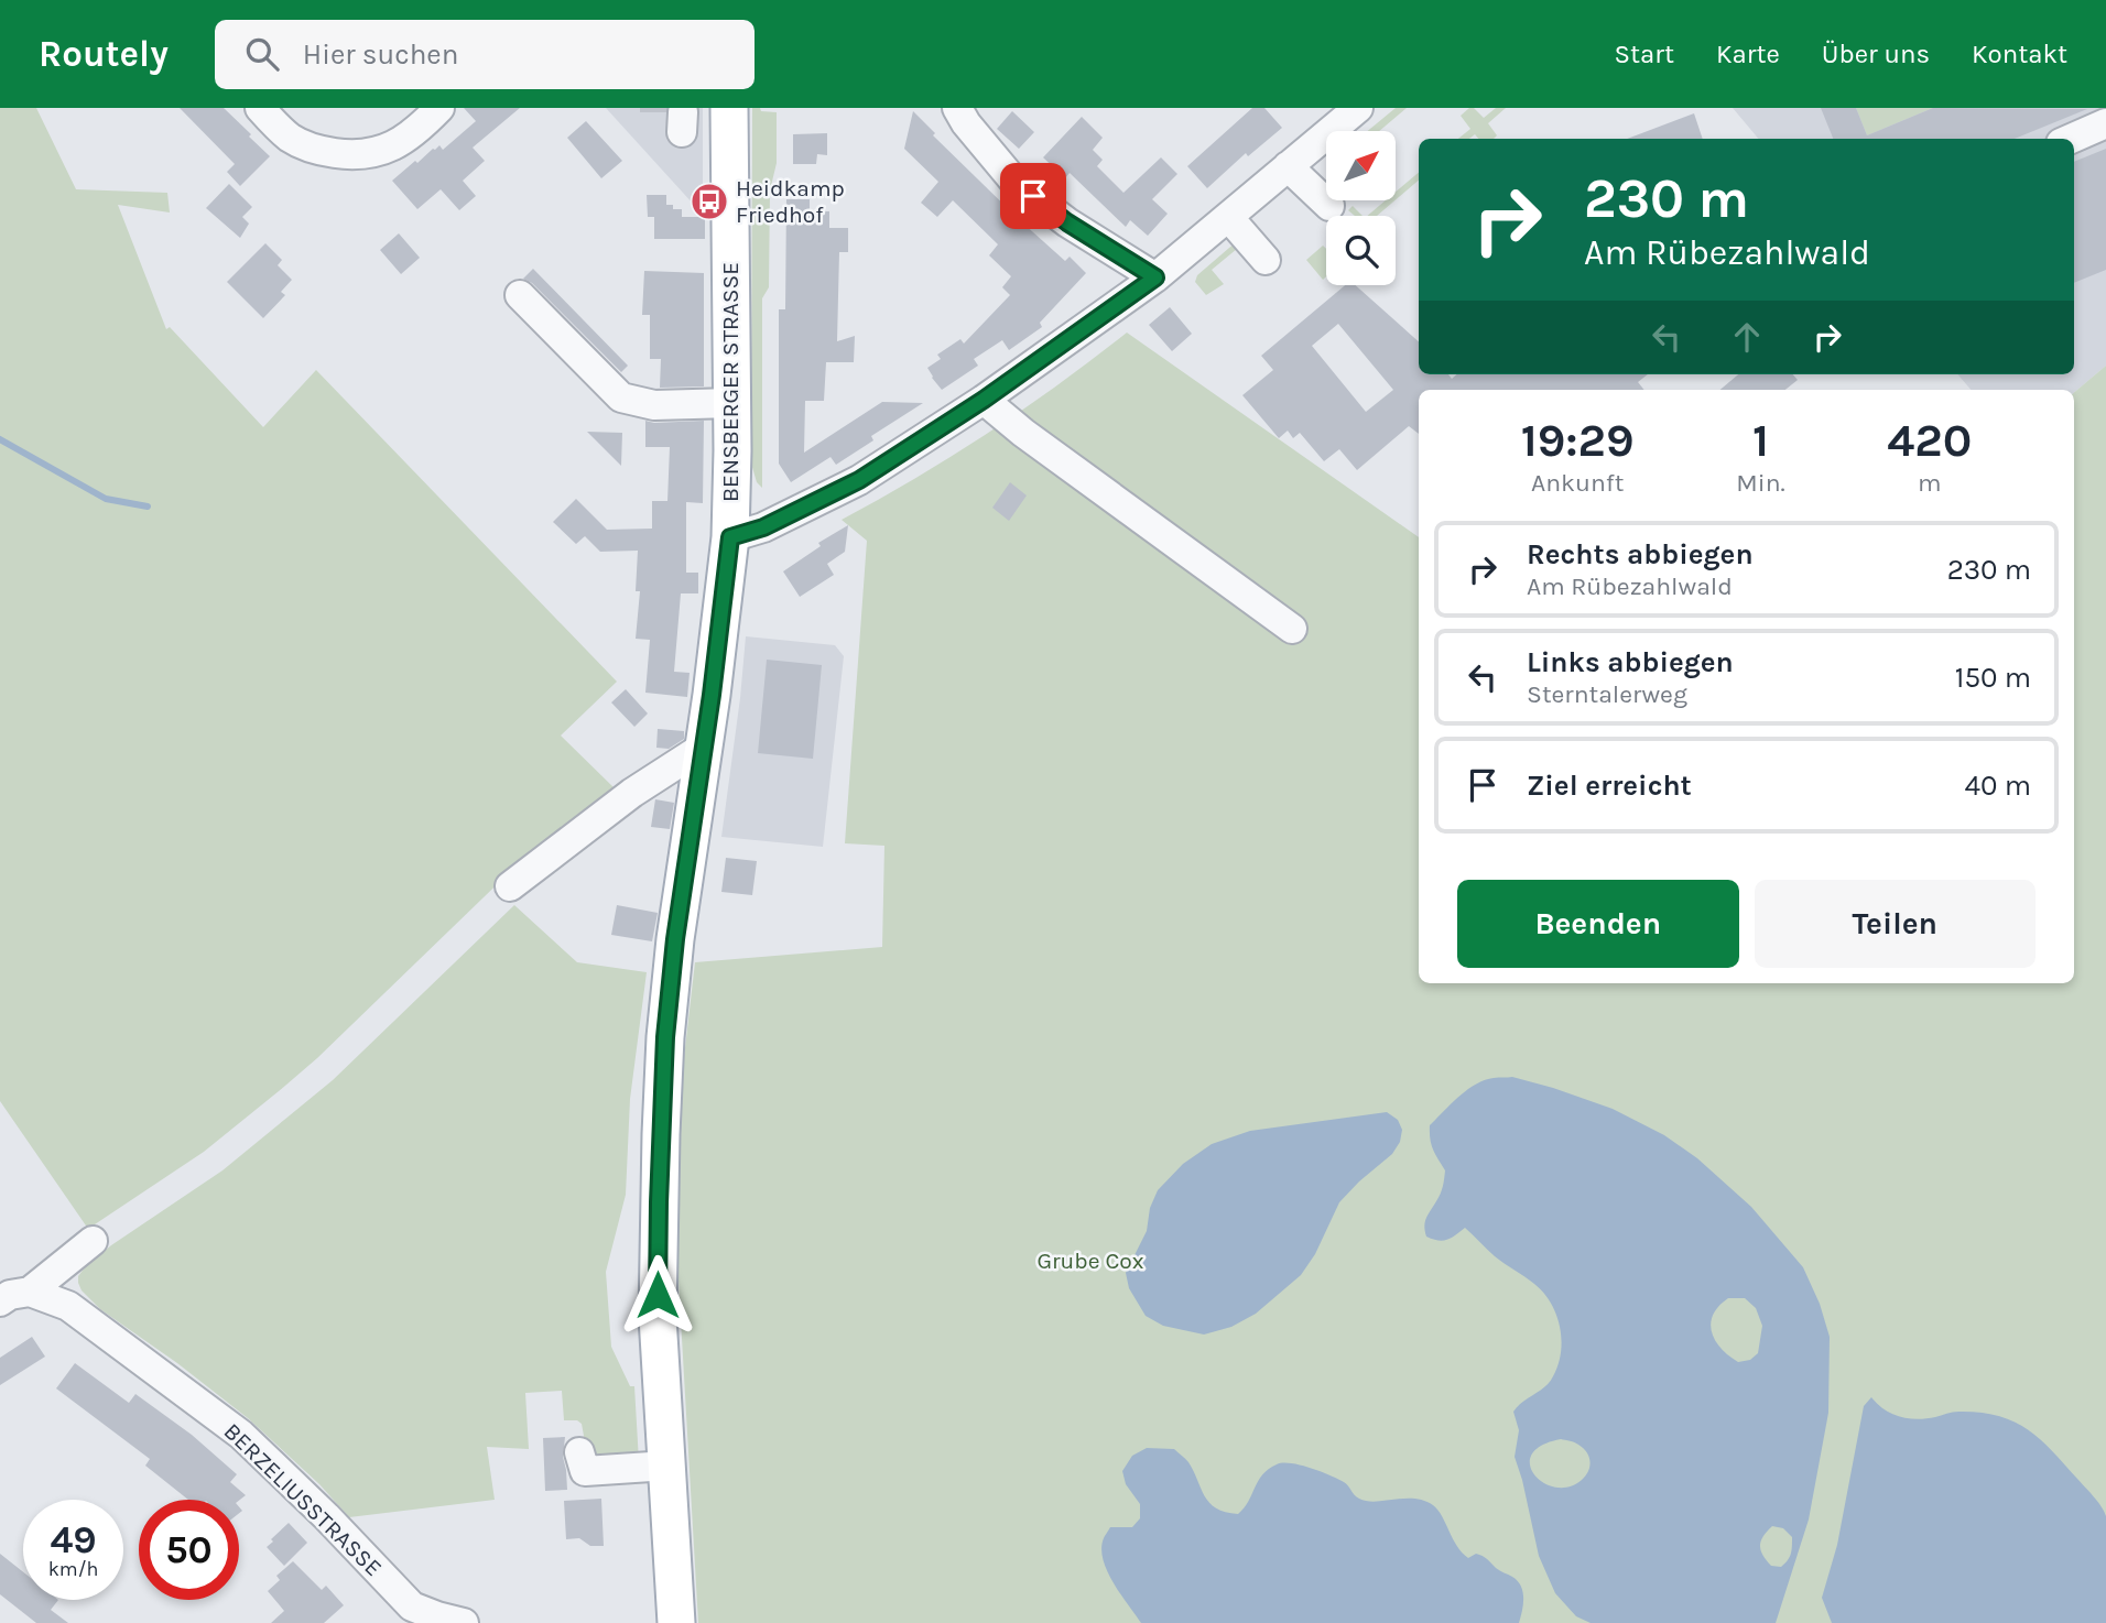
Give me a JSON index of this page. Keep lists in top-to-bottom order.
{
  "streets": {
    "main road": ["BENSBERGER STRASSE"],
    "street": ["BERZELIUSSTRASSE"]
  },
  "parks": ["Grube Cox"],
  "places": {
    "bus stop": ["Heidkamp Friedhof"]
  },
  "north": "top right",
  "page": {
    "header": "Routely",
    "search": "Hier suchen",
    "nav": [
      "Start",
      "Karte",
      "Über uns",
      "Kontakt"
    ],
    "turn": ["230 m", "Am Rübezahlwald"],
    "eta": [
      "19:29",
      "Ankunft",
      "1",
      "Min.",
      "420",
      "m"
    ],
    "list": [
      {
        "name": "Rechts abbiegen",
        "note": "Am Rübezahlwald",
        "value": "230 m"
      },
      {
        "name": "Links abbiegen",
        "note": "Sterntalerweg",
        "value": "150 m"
      },
      {
        "name": "Ziel erreicht",
        "value": "40 m"
      }
    ],
    "buttons": ["Beenden", "Teilen"],
    "speed": "49 km/h",
    "limit": "50"
  }
}
